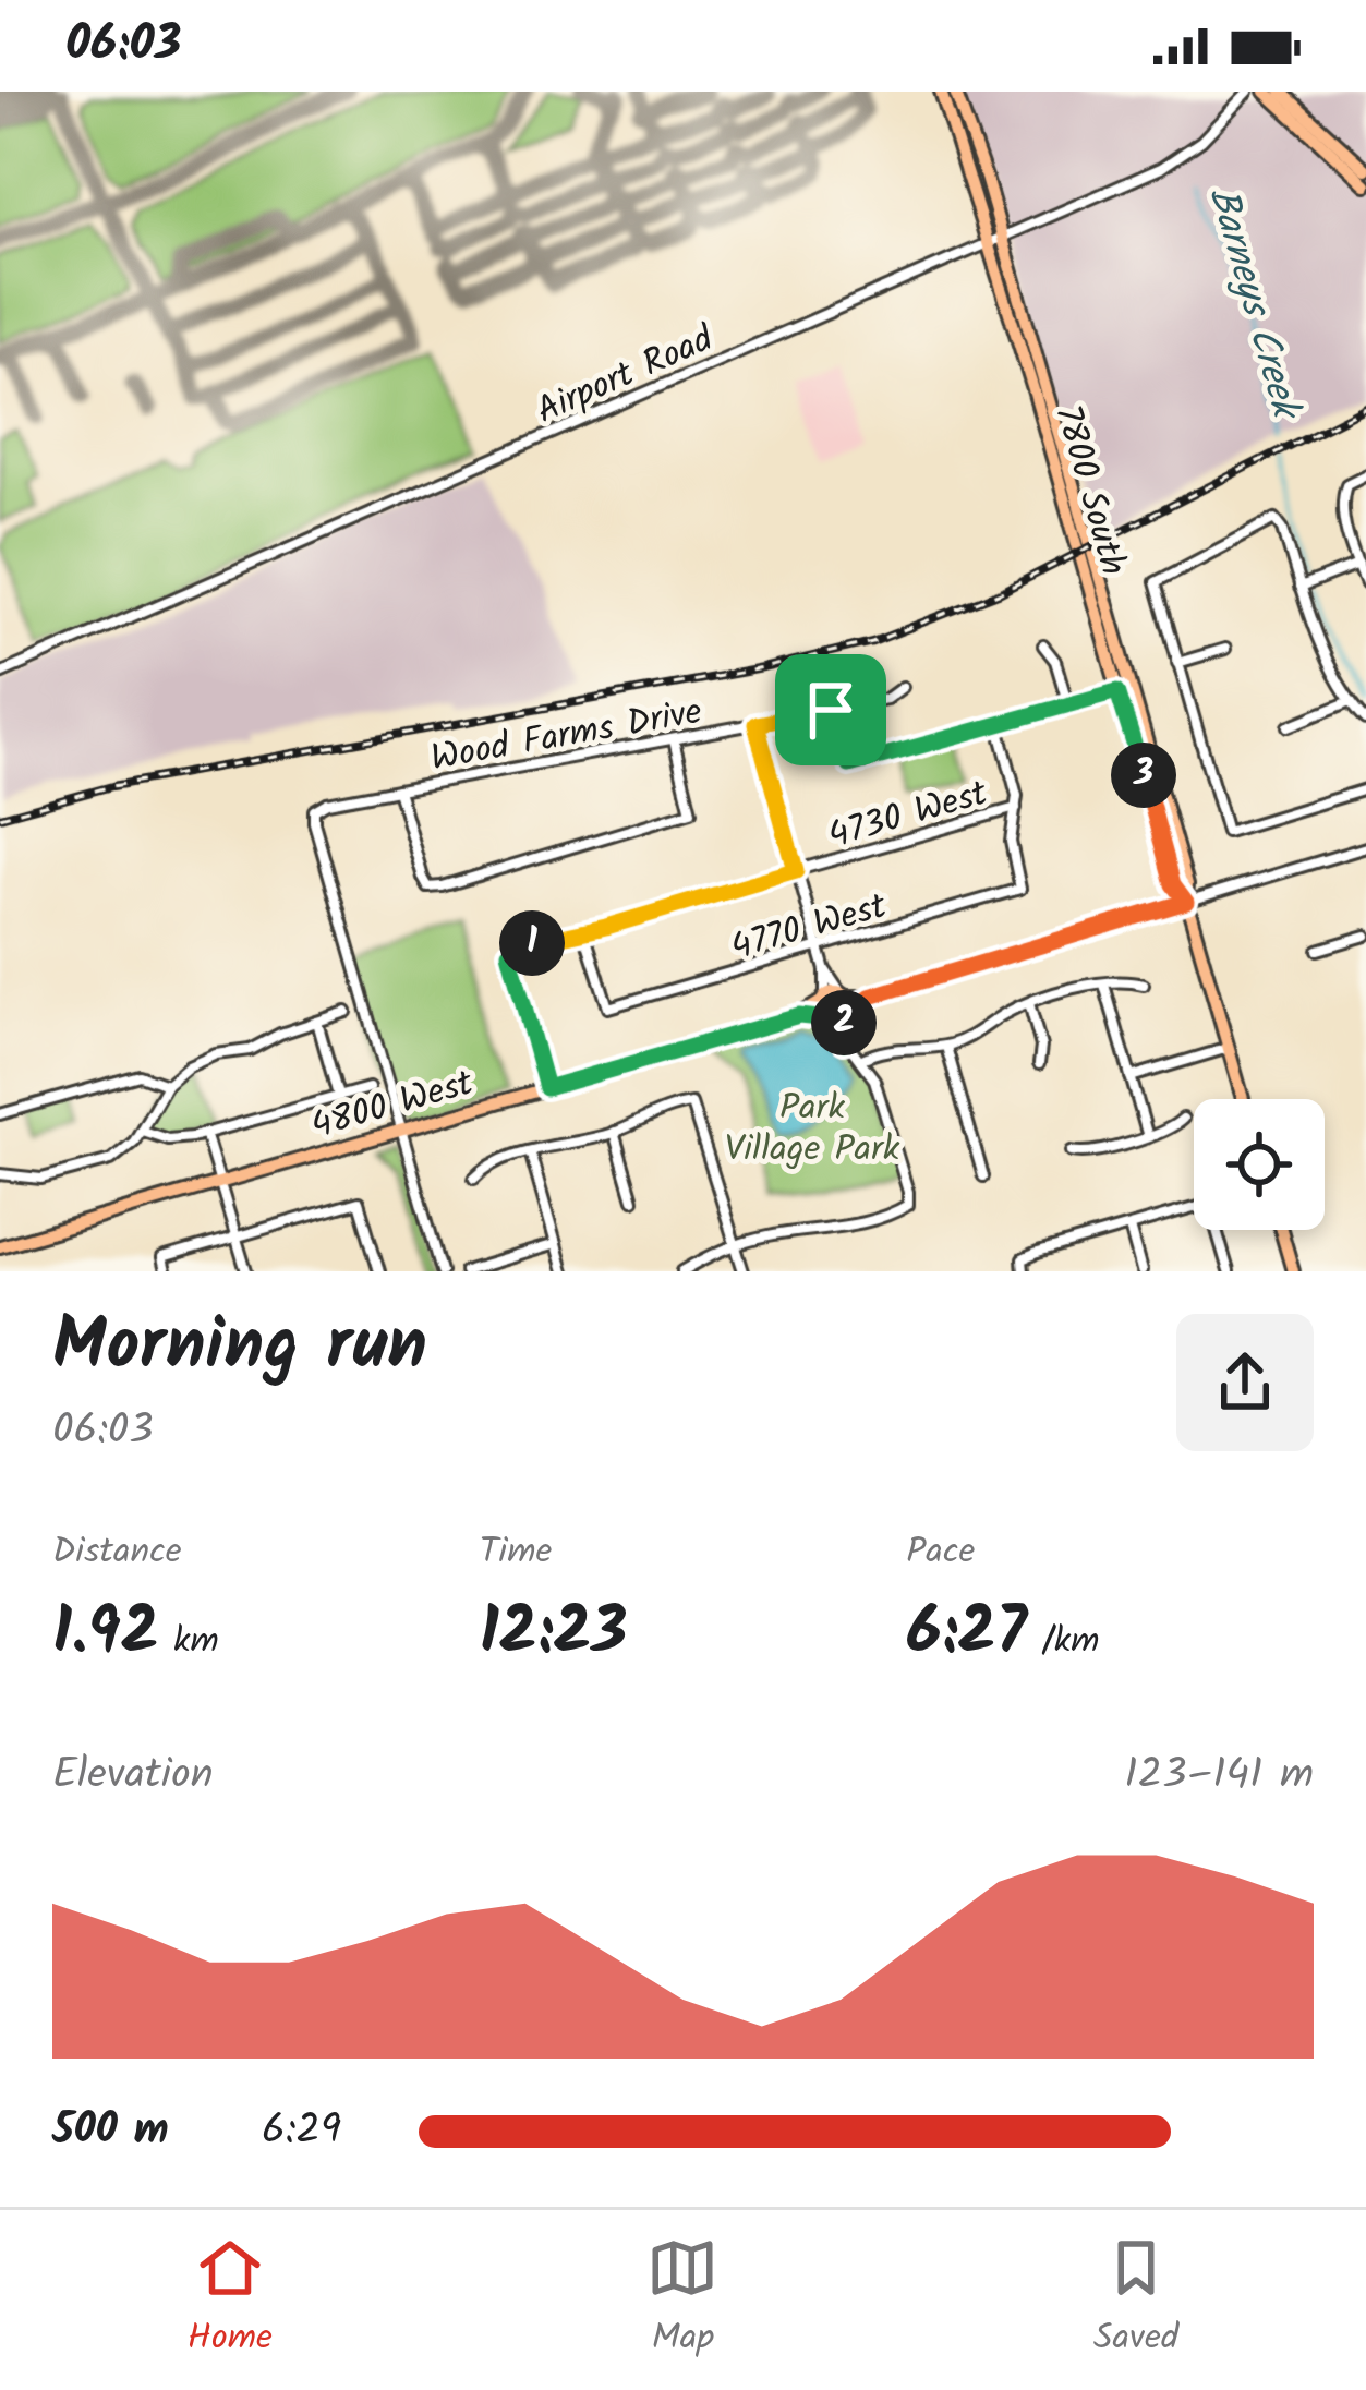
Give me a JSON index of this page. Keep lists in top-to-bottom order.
{
  "streets": {
    "main road": ["7800 South", "4800 West"],
    "street": [
      "Airport Road",
      "Wood Farms Drive",
      "4730 West",
      "4770 West"
    ]
  },
  "crossings": [
    ["Airport Road", "7800 South"],
    ["7800 South", "4800 West"],
    ["Wood Farms Drive", "4800 West"],
    ["4730 West", "4770 West"],
    ["4730 West", "4800 West"]
  ],
  "water": ["Barneys Creek"],
  "parks": ["Park Village Park"],
  "page": {
    "status": "06:03",
    "pins": ["3", "1", "2"],
    "heading": ["Morning run", "06:03"],
    "stats": [
      ["Distance", "1.92 km"],
      ["Time", "12:23"],
      ["Pace", "6:27 /km"]
    ],
    "chart": ["Elevation", "123–141 m"],
    "list": [
      {
        "name": "500 m",
        "note": "6:29"
      }
    ],
    "tabs": ["Home", "Map", "Saved"]
  }
}
